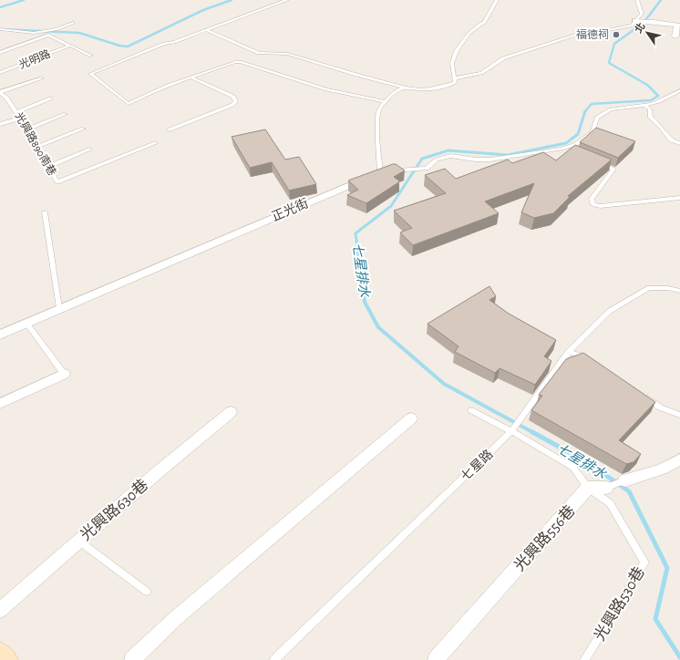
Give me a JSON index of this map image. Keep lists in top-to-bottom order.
{
  "streets": {
    "street": ["正光街", "光興路630巷", "光興路556巷"],
    "lane": [
      "光明路",
      "光興路890南巷",
      "七星路",
      "光興路530巷"
    ]
  },
  "crossings": [
    ["七星路", "光興路530巷"],
    ["光興路556巷", "光興路530巷"]
  ],
  "water": ["七星排水"],
  "places": ["福德祠"],
  "north": "top left"
}
